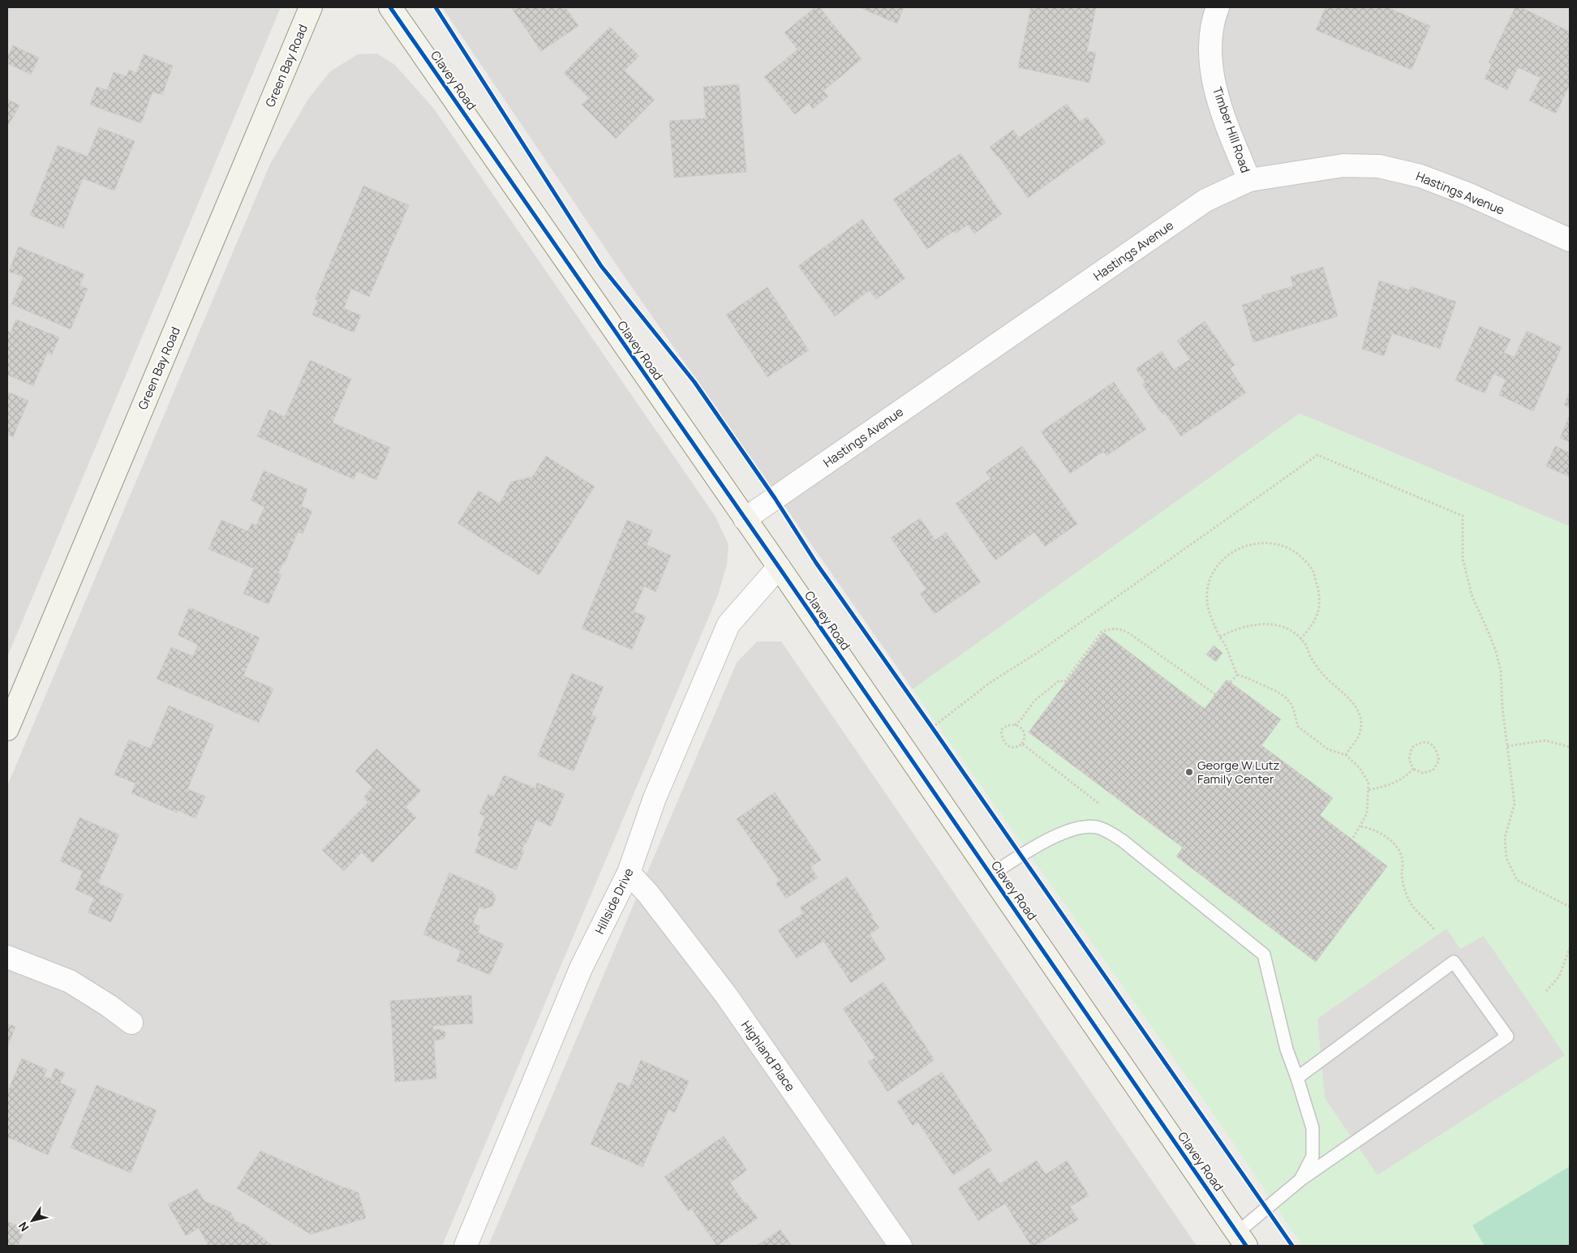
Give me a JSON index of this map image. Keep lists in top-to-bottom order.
{
  "streets": {
    "main road": ["Green Bay Road", "Clavey Road"],
    "street": [
      "Timber Hill Road",
      "Hastings Avenue",
      "Hillside Drive",
      "Highland Place"
    ]
  },
  "crossings": [
    ["Clavey Road", "Hastings Avenue"],
    ["Clavey Road", "Hillside Drive"],
    ["Timber Hill Road", "Hastings Avenue"],
    ["Hillside Drive", "Highland Place"]
  ],
  "places": ["George W Lutz Family Center"],
  "north": "bottom left"
}
